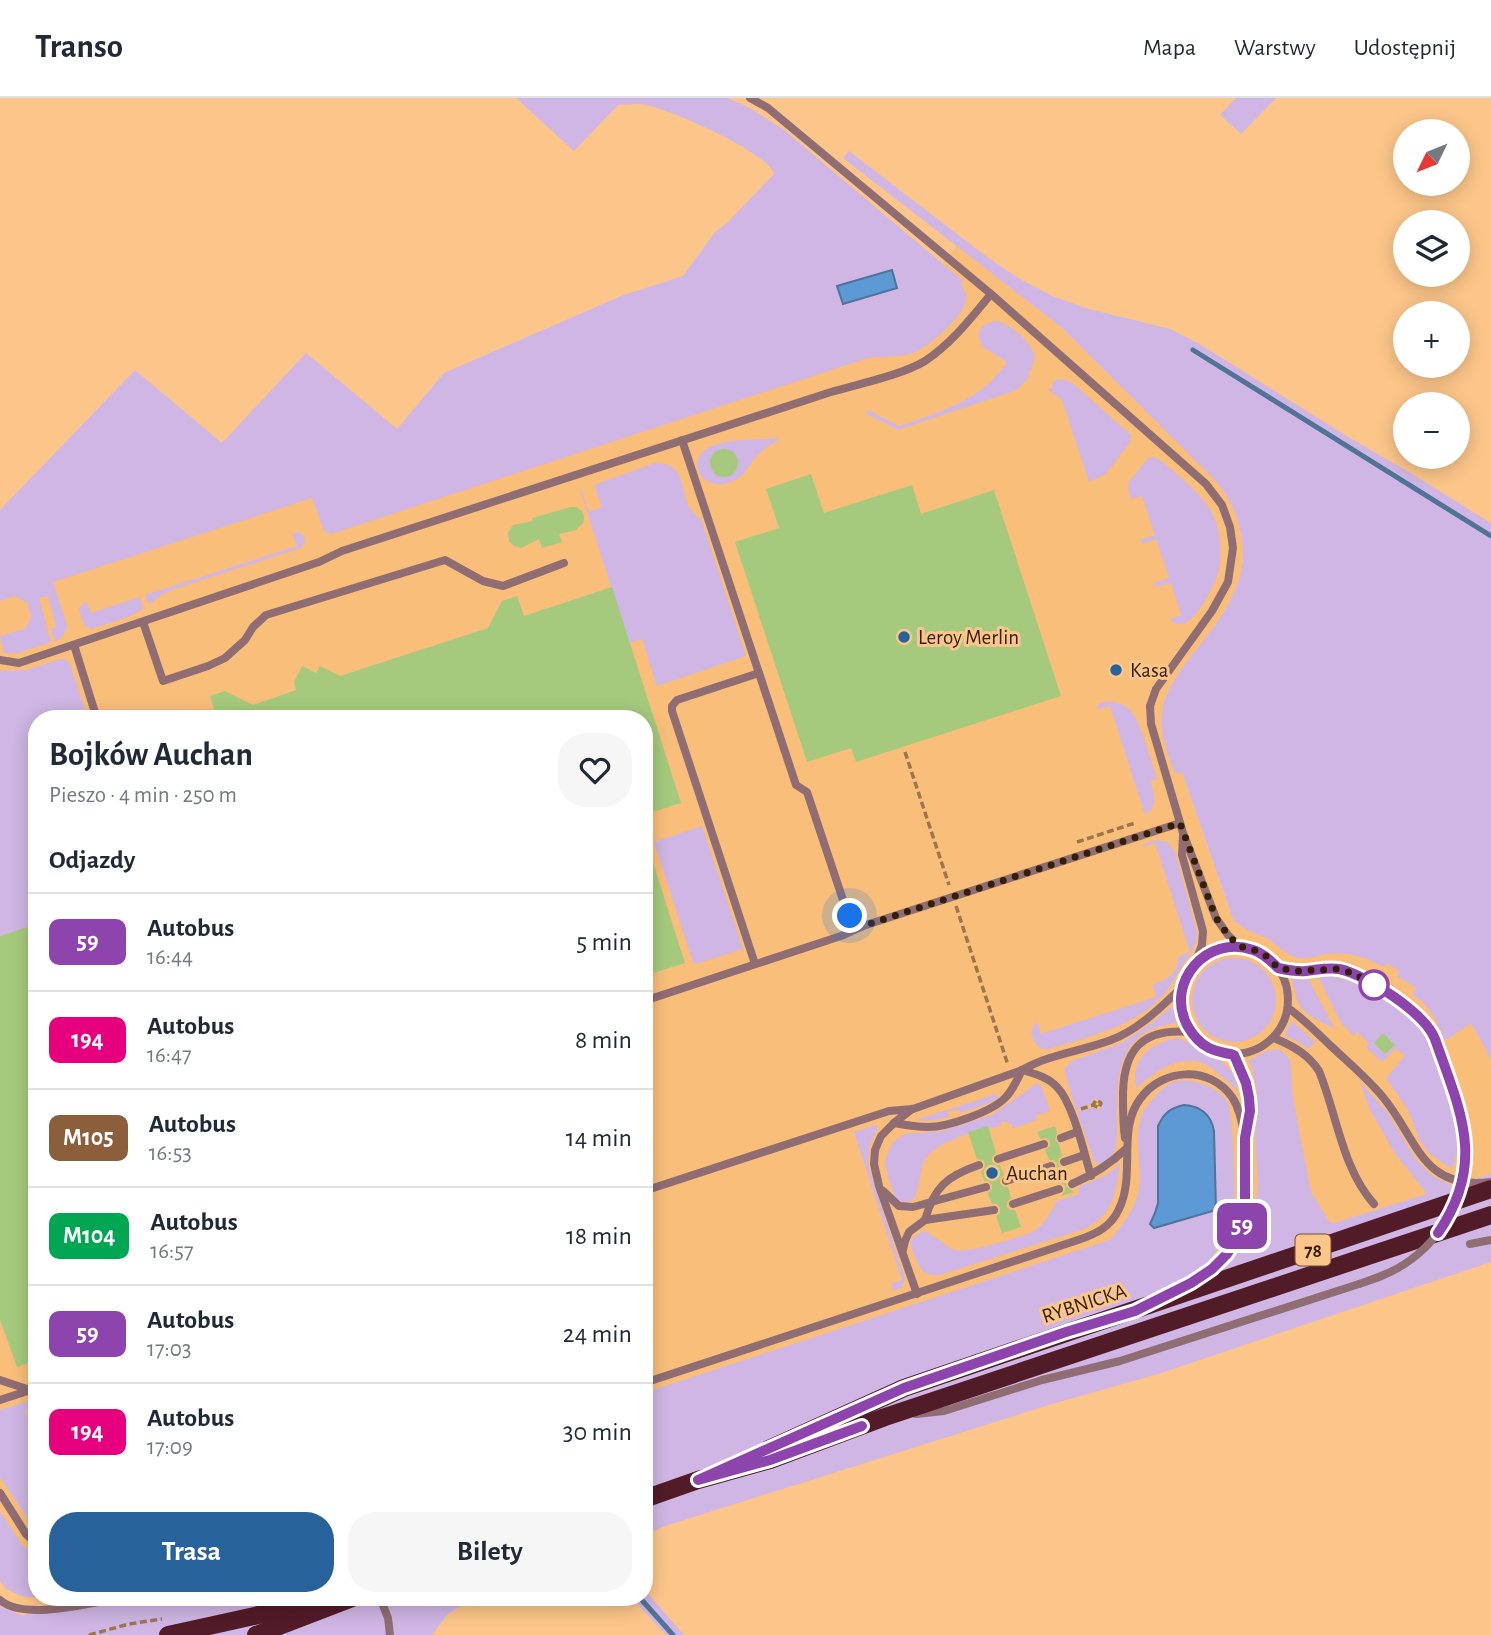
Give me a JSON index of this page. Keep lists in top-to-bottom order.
{
  "streets": {
    "main road": ["78", "RYBNICKA"]
  },
  "places": ["Leroy Merlin", "Kasa", "Auchan"],
  "lines": ["bus line 59"],
  "north": "bottom left",
  "page": {
    "header": "Transo",
    "nav": ["Mapa", "Warstwy", "Udostępnij"],
    "on_map": "59",
    "map_buttons": ["+", "−"],
    "heading": [
      ["Bojków Auchan", "Pieszo · 4 min · 250 m"],
      "Odjazdy"
    ],
    "list": [
      {
        "mark": "59",
        "name": "Autobus",
        "note": "16:44",
        "value": "5 min"
      },
      {
        "mark": "194",
        "name": "Autobus",
        "note": "16:47",
        "value": "8 min"
      },
      {
        "mark": "M105",
        "name": "Autobus",
        "note": "16:53",
        "value": "14 min"
      },
      {
        "mark": "M104",
        "name": "Autobus",
        "note": "16:57",
        "value": "18 min"
      },
      {
        "mark": "59",
        "name": "Autobus",
        "note": "17:03",
        "value": "24 min"
      },
      {
        "mark": "194",
        "name": "Autobus",
        "note": "17:09",
        "value": "30 min"
      }
    ],
    "buttons": ["Trasa", "Bilety"]
  }
}
